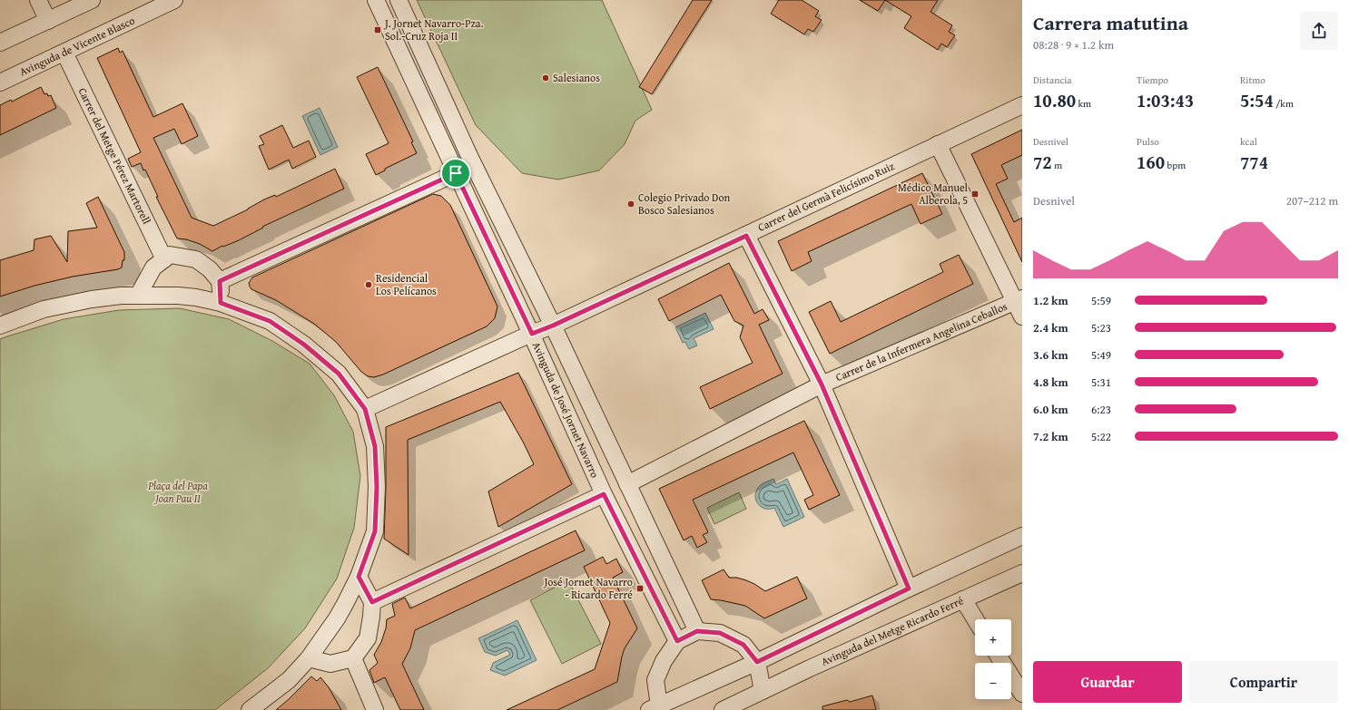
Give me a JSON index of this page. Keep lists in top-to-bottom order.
{
  "streets": {
    "street": [
      "Avinguda de Vicente Blasco",
      "Carrer del Metge Pérez Martorell",
      "Carrer del Germà Felicísimo Ruiz",
      "Carrer de la Infermera Angelina Ceballos",
      "Avinguda de José Jornet Navarro",
      "Avinguda del Metge Ricardo Ferré"
    ]
  },
  "crossings": [
    ["Avinguda de Vicente Blasco", "Carrer del Metge Pérez Martorell"],
    ["Carrer del Germà Felicísimo Ruiz", "Avinguda de José Jornet Navarro"]
  ],
  "parks": ["Plaça del Papa Joan Pau II"],
  "places": {
    "transit": ["J. Jornet Navarro-Pza. Sol.-Cruz Roja II", "Médico Manuel Alberola, 5", "José Jornet Navarro - Ricardo Ferré"],
    "other": ["Salesianos", "Colegio Privado Don Bosco Salesianos", "Residencial Los Pelícanos"]
  },
  "page": {
    "heading": ["Carrera matutina", "08:28 · 9 × 1.2 km"],
    "stats": [
      ["Distancia", "10.80 km"],
      ["Tiempo", "1:03:43"],
      ["Ritmo", "5:54 /km"],
      ["Desnivel", "72 m"],
      ["Pulso", "160 bpm"],
      ["kcal", "774"]
    ],
    "chart": ["Desnivel", "207–212 m"],
    "list": [
      {
        "name": "1.2 km",
        "note": "5:59"
      },
      {
        "name": "2.4 km",
        "note": "5:23"
      },
      {
        "name": "3.6 km",
        "note": "5:49"
      },
      {
        "name": "4.8 km",
        "note": "5:31"
      },
      {
        "name": "6.0 km",
        "note": "6:23"
      },
      {
        "name": "7.2 km",
        "note": "5:22"
      }
    ],
    "map_buttons": ["+", "−"],
    "buttons": ["Guardar", "Compartir"]
  }
}
